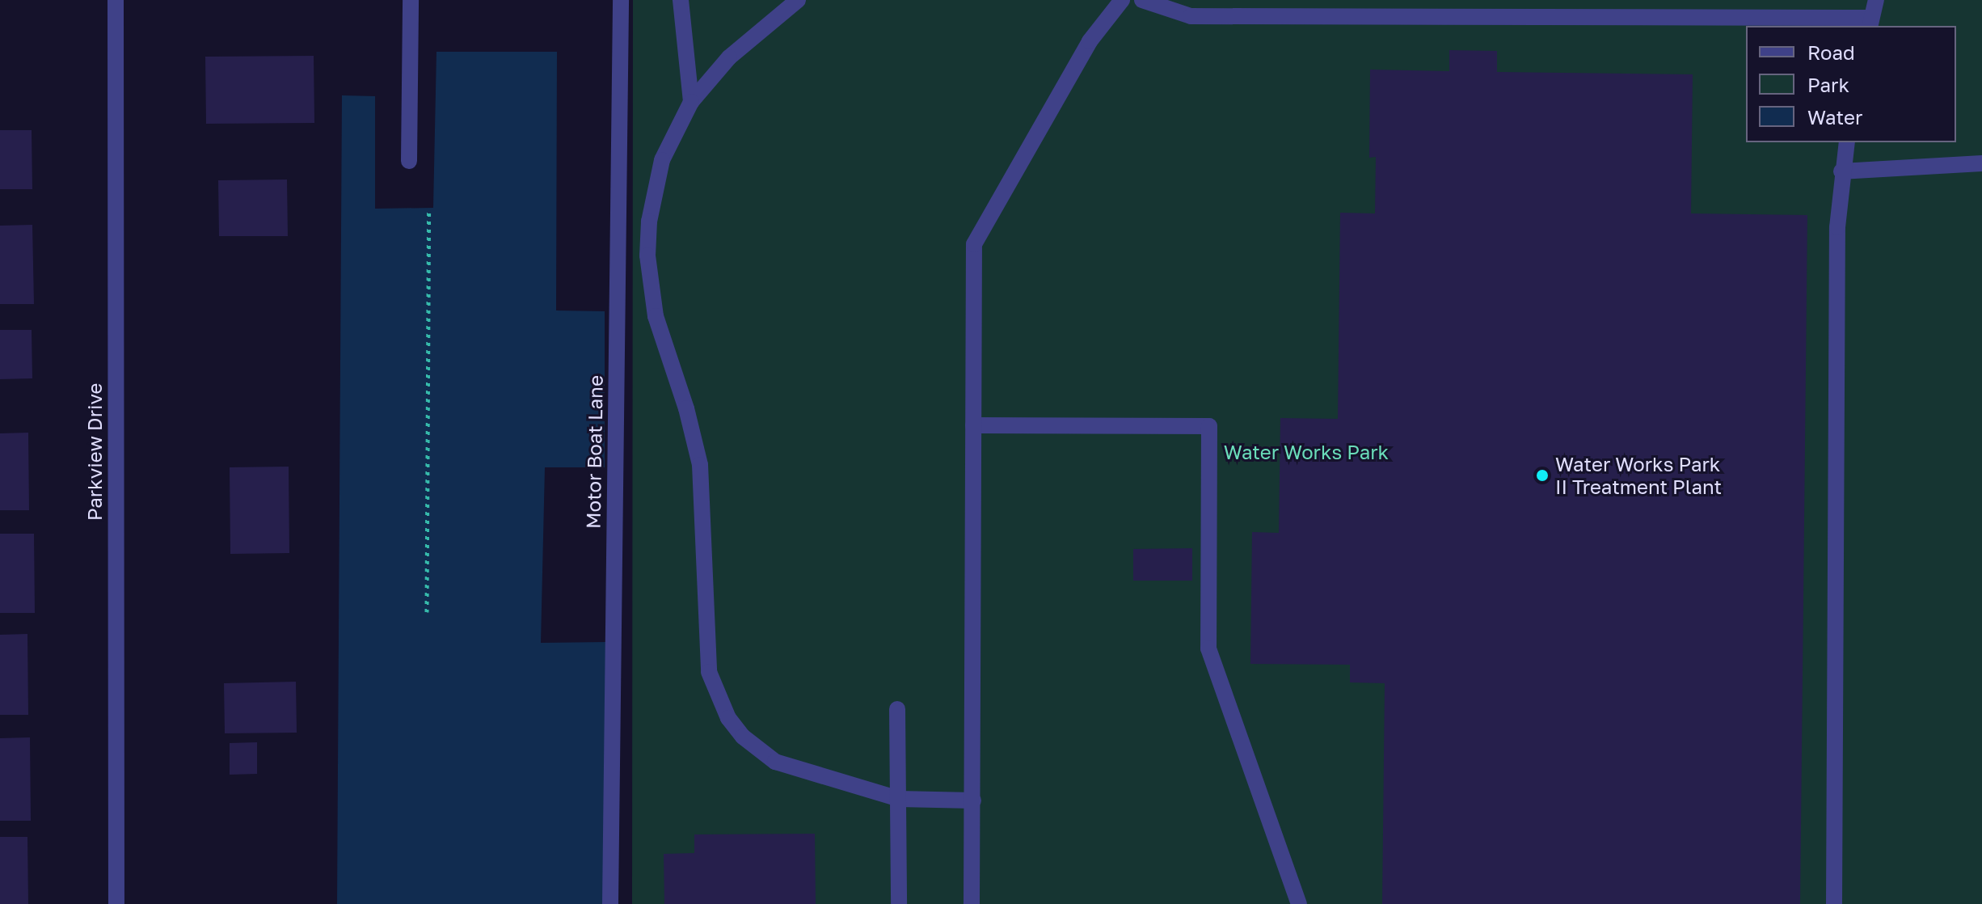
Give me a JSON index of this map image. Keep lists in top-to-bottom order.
{
  "streets": {
    "street": ["Parkview Drive", "Motor Boat Lane"]
  },
  "parks": ["Water Works Park"],
  "places": ["Water Works Park II Treatment Plant"],
  "legend": ["Road", "Park", "Water"]
}
